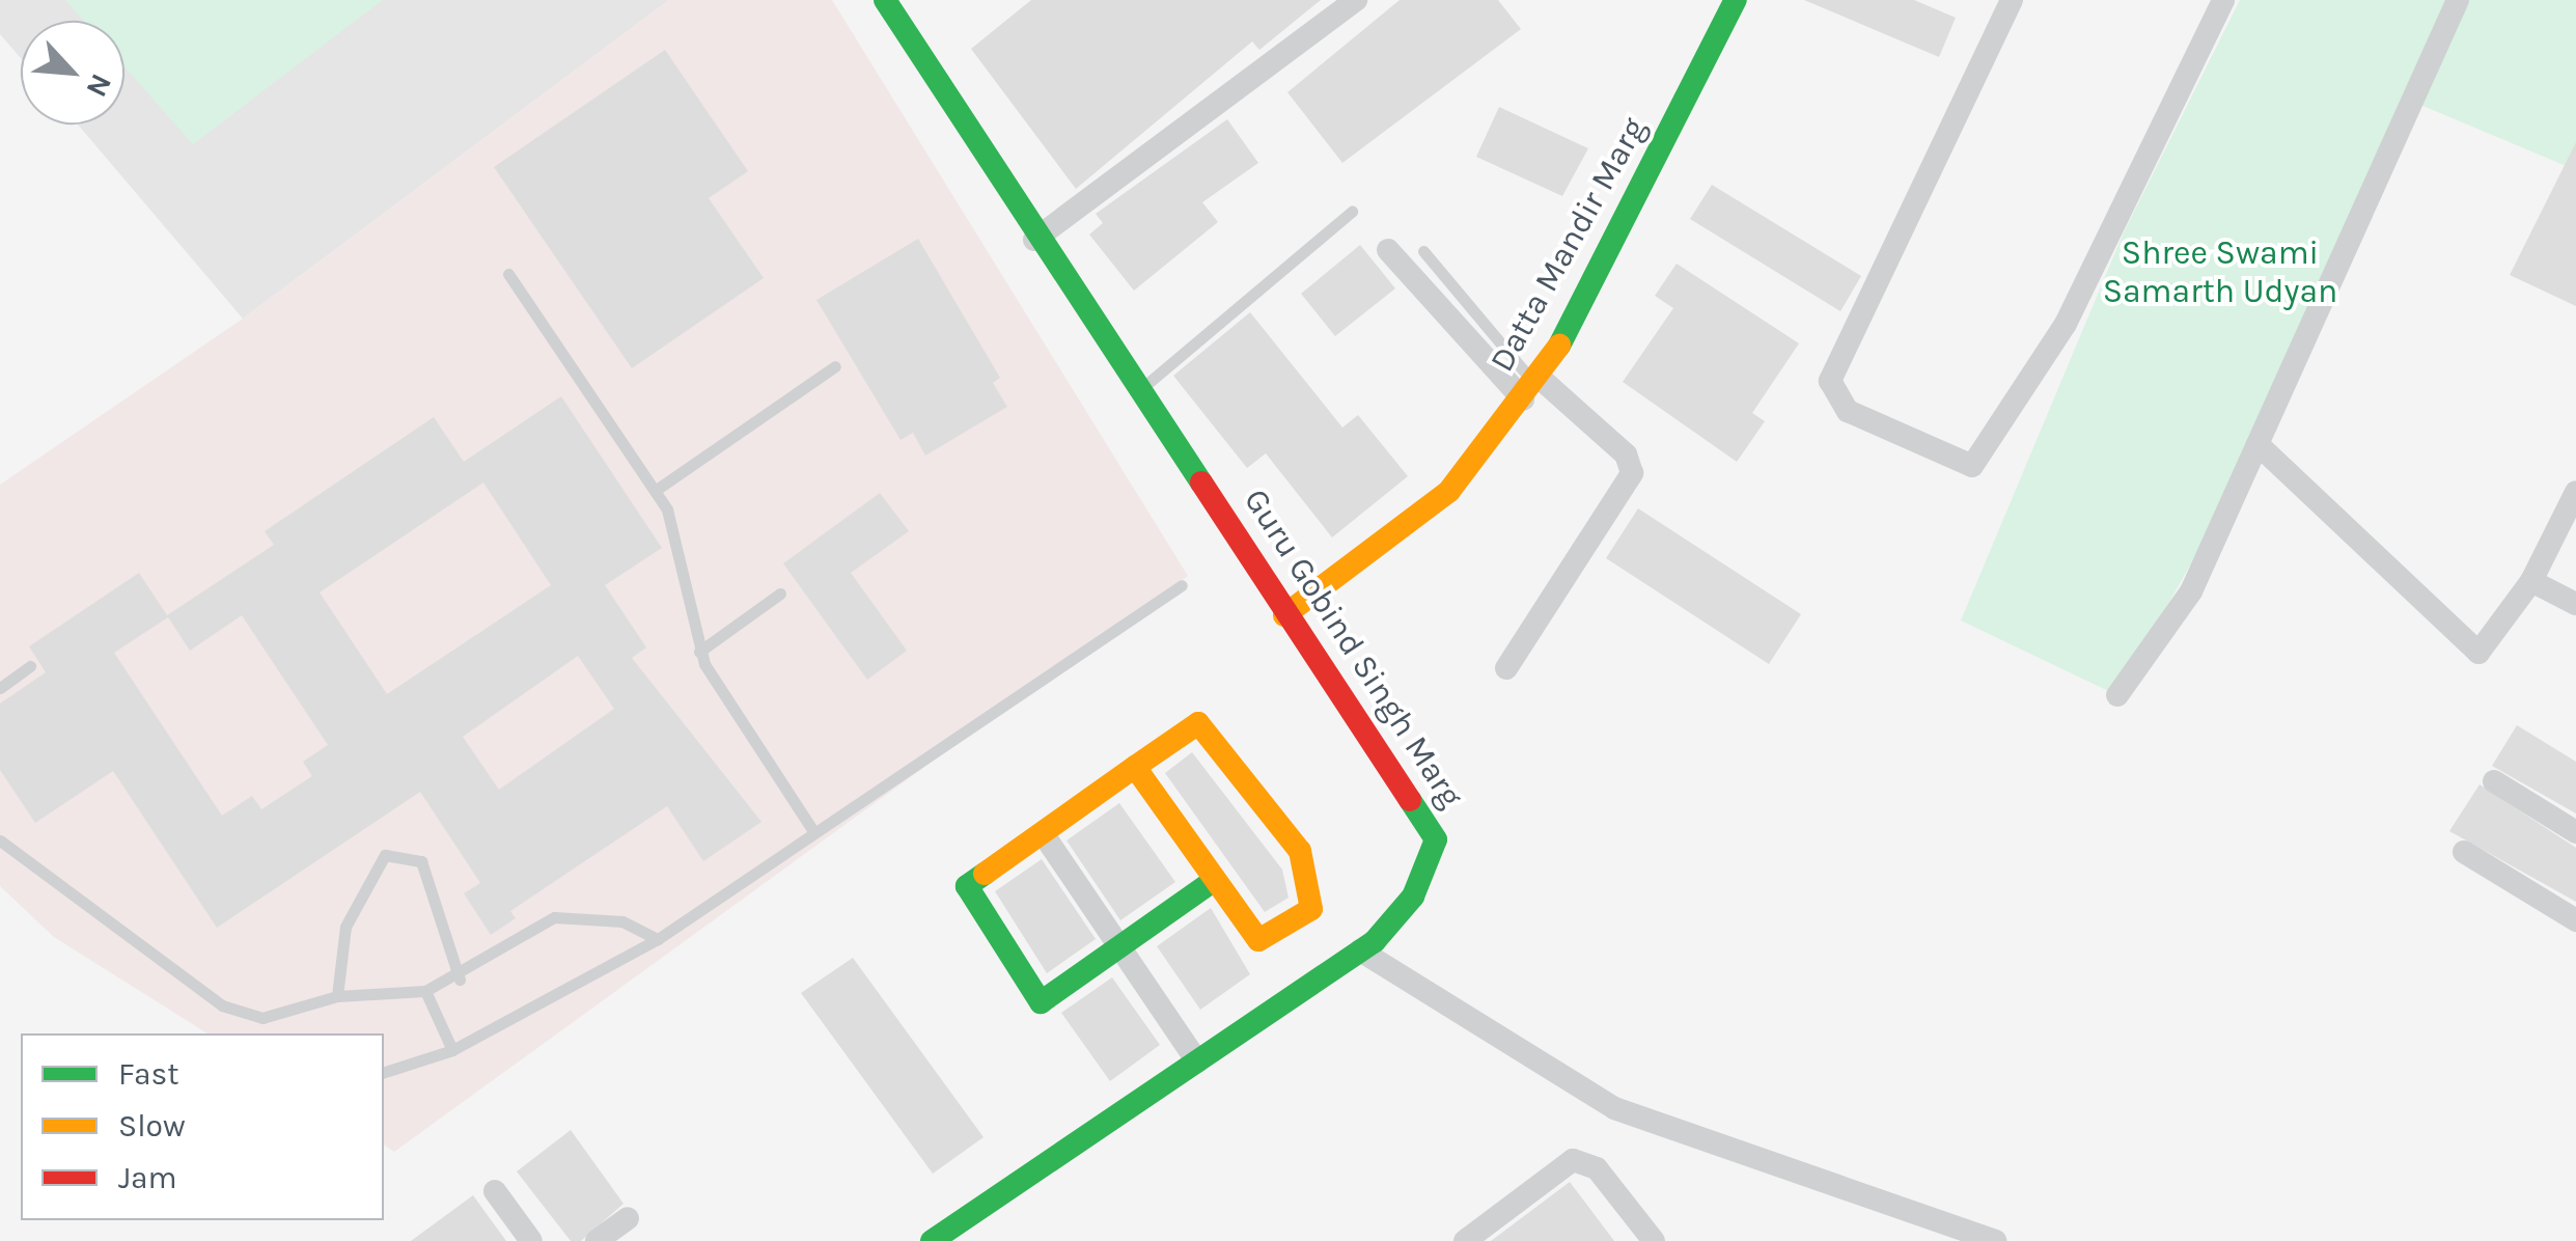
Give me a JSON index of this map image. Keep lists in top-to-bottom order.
{
  "streets": {
    "street": ["Datta Mandir Marg", "Guru Gobind Singh Marg"]
  },
  "crossings": [
    ["Datta Mandir Marg", "Guru Gobind Singh Marg"]
  ],
  "parks": ["Shree Swami Samarth Udyan"],
  "legend": ["Fast", "Slow", "Jam"],
  "north": "bottom right"
}
